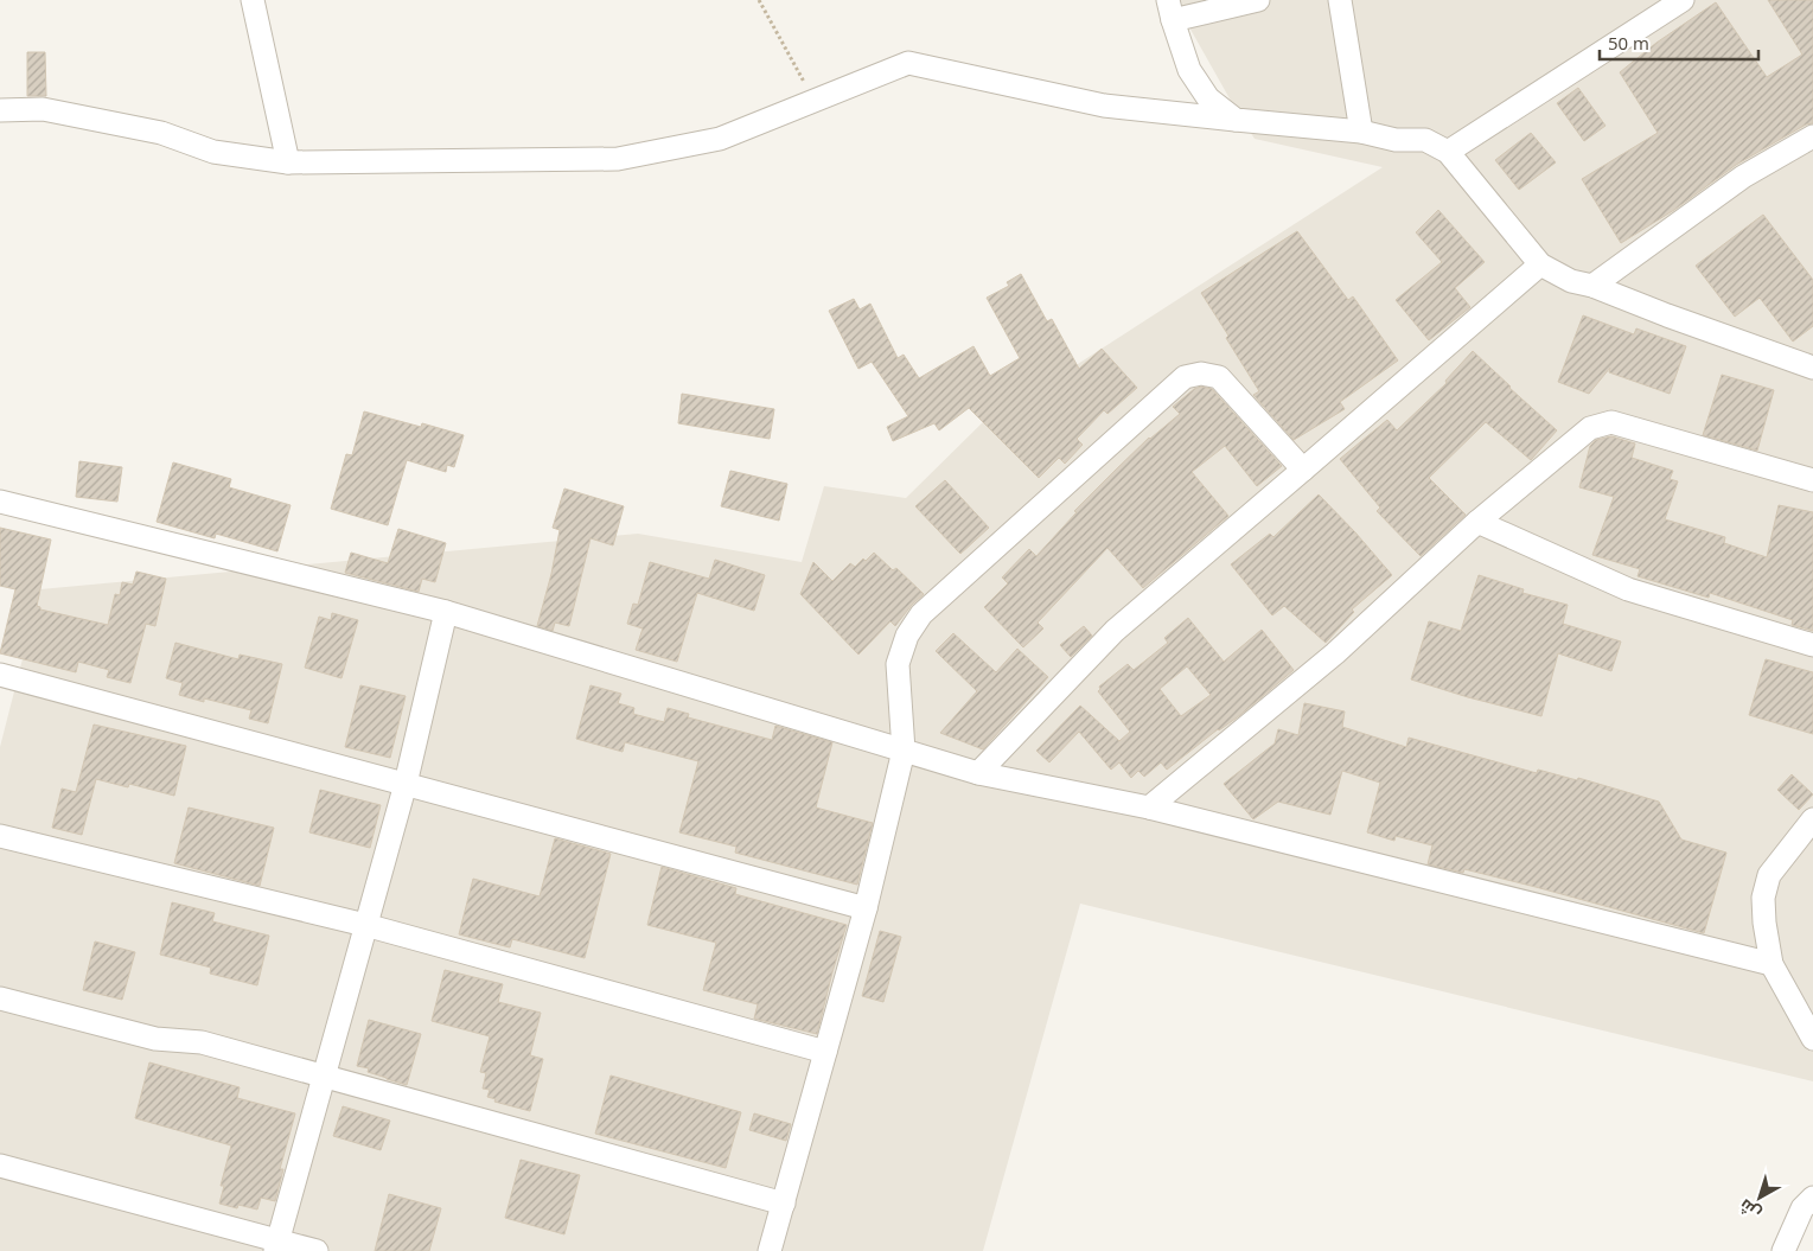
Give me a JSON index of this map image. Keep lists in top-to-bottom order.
{
  "scale_bar": "50 m",
  "north": "bottom left"
}
